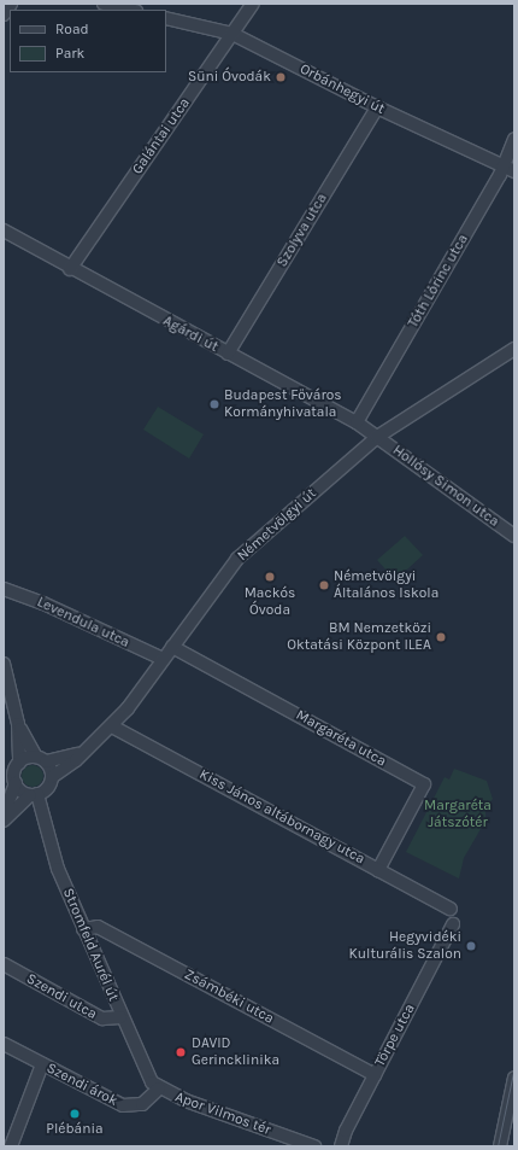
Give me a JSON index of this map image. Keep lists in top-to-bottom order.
{
  "streets": {
    "street": [
      "Orbánhegyi út",
      "Galántai utca",
      "Szolyva utca",
      "Tóth Lőrinc utca",
      "Agárdi út",
      "Hollósy Simon utca",
      "Németvölgyi út",
      "Levendula utca",
      "Margaréta utca",
      "Kiss János altábornagy utca",
      "Stromfeld Aurél út",
      "Szendi utca",
      "Zsámbéki utca",
      "Törpe utca",
      "Szendi árok",
      "Apor Vilmos tér"
    ]
  },
  "crossings": [
    ["Orbánhegyi út", "Galántai utca"],
    ["Orbánhegyi út", "Szolyva utca"],
    ["Orbánhegyi út", "Tóth Lőrinc utca"],
    ["Galántai utca", "Agárdi út"],
    ["Szolyva utca", "Agárdi út"],
    ["Tóth Lőrinc utca", "Agárdi út"],
    ["Agárdi út", "Hollósy Simon utca"],
    ["Agárdi út", "Németvölgyi út"],
    ["Hollósy Simon utca", "Németvölgyi út"],
    ["Németvölgyi út", "Levendula utca"],
    ["Németvölgyi út", "Margaréta utca"],
    ["Németvölgyi út", "Kiss János altábornagy utca"],
    ["Németvölgyi út", "Stromfeld Aurél út"],
    ["Margaréta utca", "Kiss János altábornagy utca"],
    ["Stromfeld Aurél út", "Szendi utca"],
    ["Stromfeld Aurél út", "Zsámbéki utca"],
    ["Stromfeld Aurél út", "Szendi árok"],
    ["Stromfeld Aurél út", "Apor Vilmos tér"],
    ["Zsámbéki utca", "Törpe utca"],
    ["Szendi árok", "Apor Vilmos tér"]
  ],
  "parks": ["Margaréta Játszótér"],
  "places": [
    "Süni Óvodák",
    "Budapest Főváros Kormányhivatala",
    "Mackós Óvoda",
    "Németvölgyi Általános Iskola",
    "BM Nemzetközi Oktatási Központ ILEA",
    "Hegyvidéki Kulturális Szalon",
    "DAVID Gerincklinika",
    "Plébánia"
  ],
  "legend": ["Road", "Park"]
}
